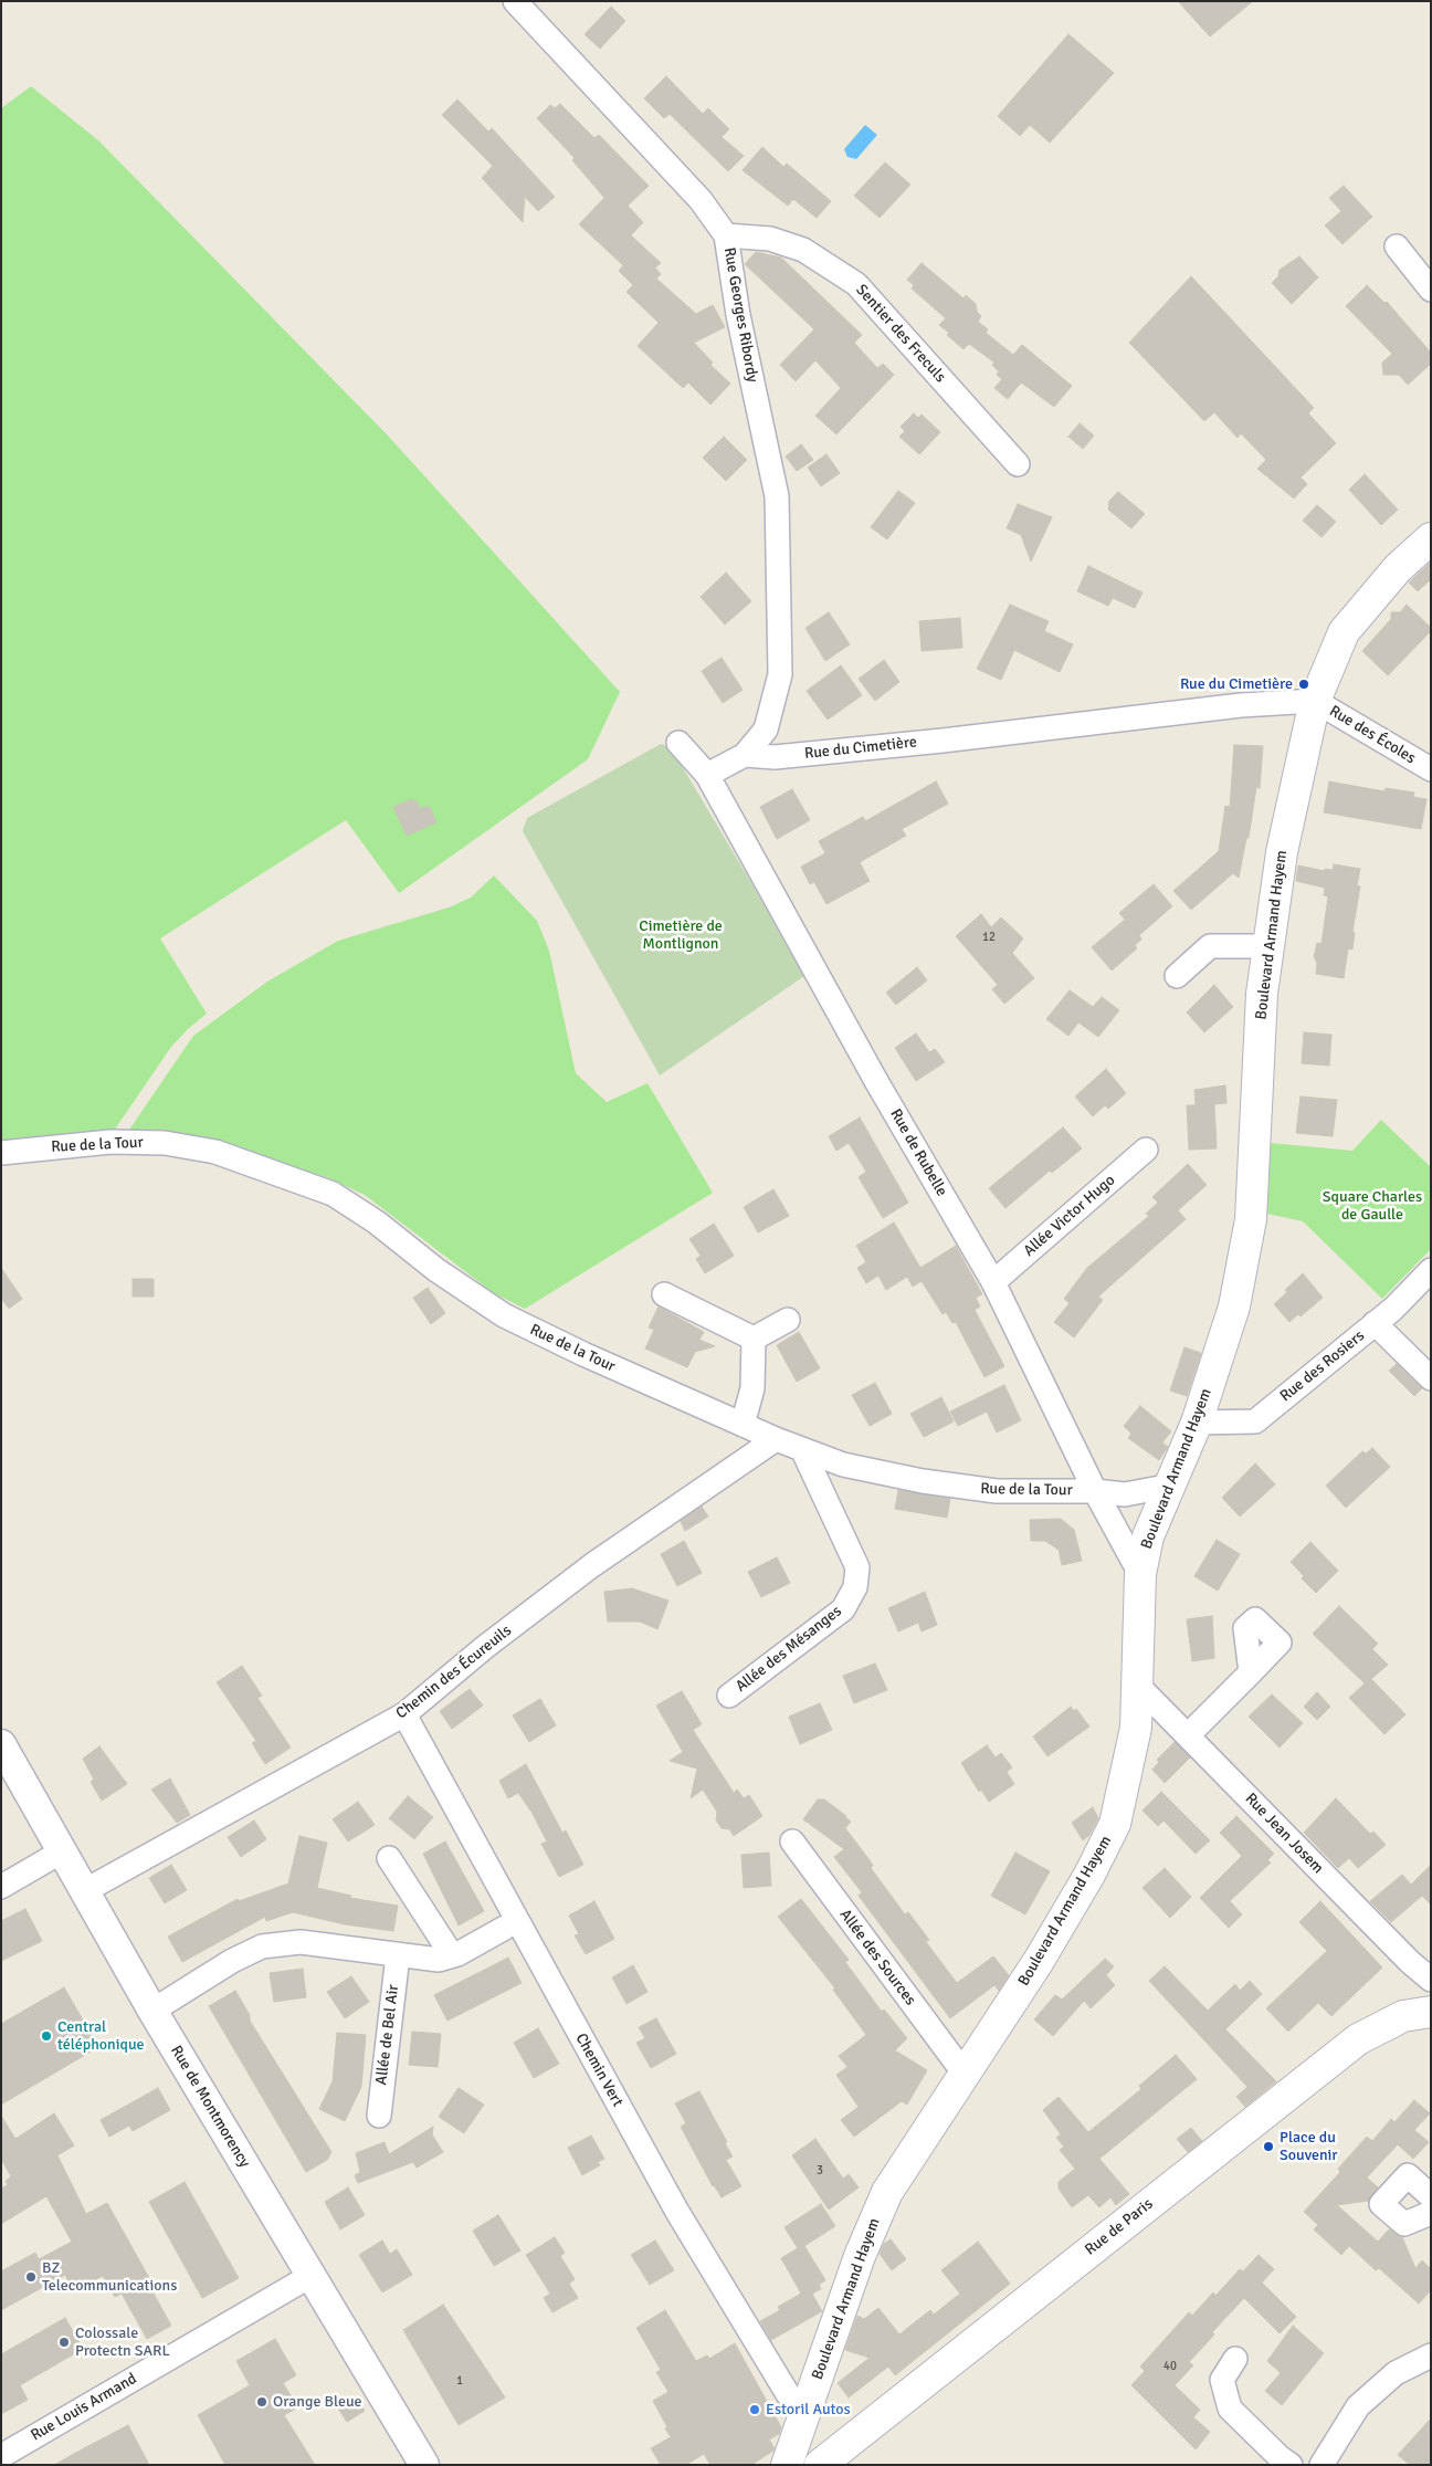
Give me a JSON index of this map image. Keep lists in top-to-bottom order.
{
  "streets": {
    "main road": ["Boulevard Armand Hayem", "Rue de Paris"],
    "street": [
      "Rue Georges Ribordy",
      "Sentier des Freculs",
      "Rue des Écoles",
      "Rue du Cimetière",
      "Rue de la Tour",
      "Rue de Rubelle",
      "Allée Victor Hugo",
      "Rue des Rosiers",
      "Allée des Mésanges",
      "Chemin des Écureuils",
      "Rue Jean Josem",
      "Allée des Sources",
      "Allée de Bel Air",
      "Chemin Vert",
      "Rue de Montmorency",
      "Rue Louis Armand"
    ]
  },
  "crossings": [
    ["Rue Georges Ribordy", "Sentier des Freculs"],
    ["Rue Georges Ribordy", "Rue du Cimetière"],
    ["Rue des Écoles", "Rue du Cimetière"],
    ["Rue des Écoles", "Boulevard Armand Hayem"],
    ["Rue du Cimetière", "Boulevard Armand Hayem"],
    ["Rue du Cimetière", "Rue de Rubelle"],
    ["Boulevard Armand Hayem", "Rue de la Tour"],
    ["Boulevard Armand Hayem", "Rue de Rubelle"],
    ["Boulevard Armand Hayem", "Rue des Rosiers"],
    ["Boulevard Armand Hayem", "Rue Jean Josem"],
    ["Boulevard Armand Hayem", "Allée des Sources"],
    ["Boulevard Armand Hayem", "Chemin Vert"],
    ["Rue de la Tour", "Rue de Rubelle"],
    ["Rue de la Tour", "Allée des Mésanges"],
    ["Rue de la Tour", "Chemin des Écureuils"],
    ["Rue de Rubelle", "Allée Victor Hugo"],
    ["Chemin des Écureuils", "Chemin Vert"],
    ["Chemin des Écureuils", "Rue de Montmorency"],
    ["Rue de Montmorency", "Rue Louis Armand"]
  ],
  "parks": ["Cimetière de Montlignon", "Square Charles de Gaulle"],
  "places": [
    "Rue du Cimetière",
    "Central téléphonique",
    "Place du Souvenir",
    "BZ Telecommunications",
    "Colossale Protectn SARL",
    "Orange Bleue",
    "Estoril Autos"
  ],
  "house_numbers": [
    "12",
    "3",
    "40",
    "1"
  ]
}
